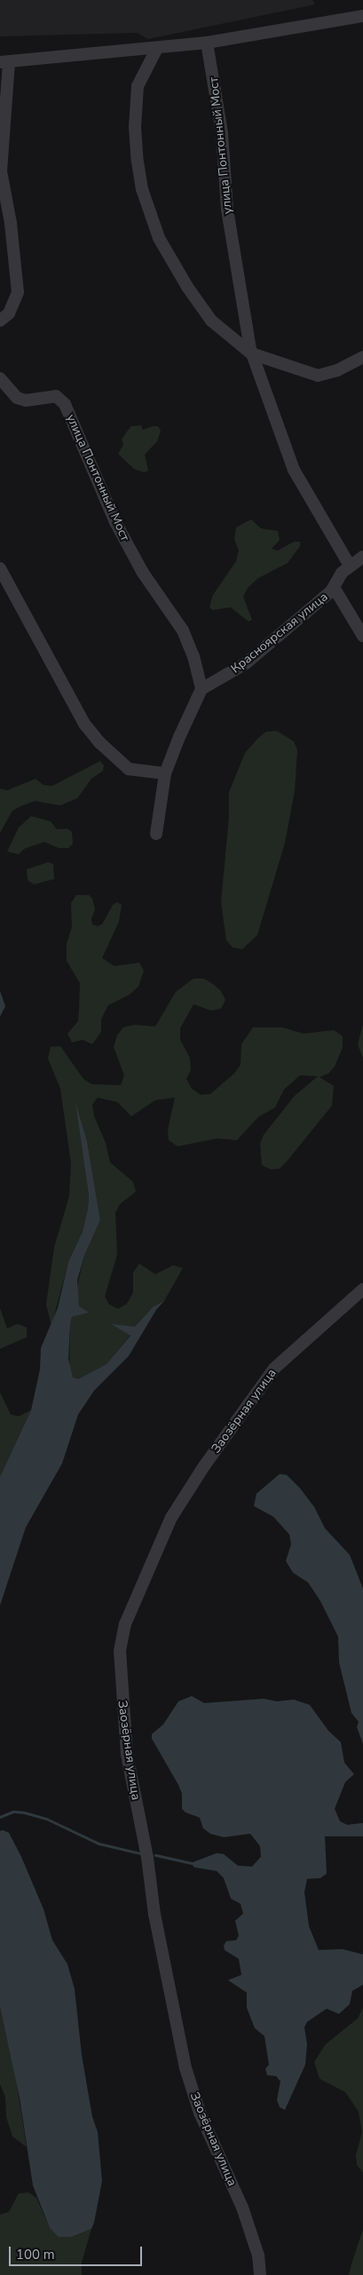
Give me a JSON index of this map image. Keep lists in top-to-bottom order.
{
  "streets": {
    "street": ["улица Понтонный Мост", "Красноярская улица", "Заозёрная улица"]
  },
  "crossings": [
    ["улица Понтонный Мост", "Красноярская улица"]
  ],
  "scale_bar": "100 m"
}
